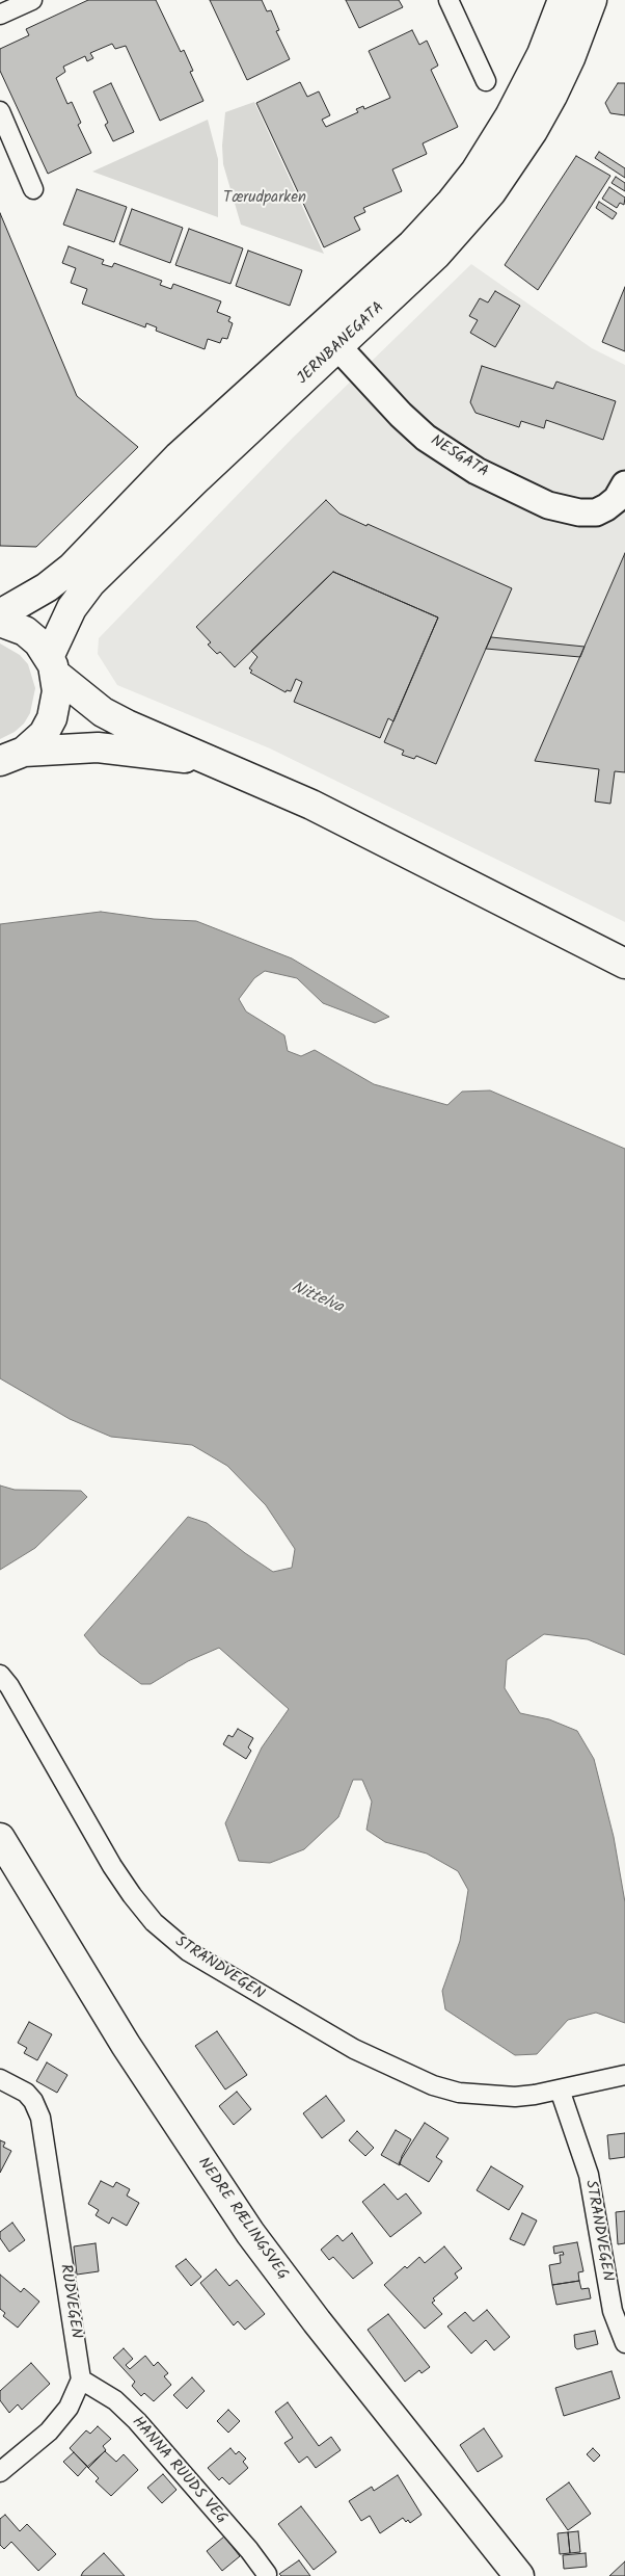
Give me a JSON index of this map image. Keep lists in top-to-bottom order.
{
  "streets": {
    "main road": ["JERNBANEGATA", "NEDRE RÆLINGSVEG"],
    "street": [
      "NESGATA",
      "STRANDVEGEN",
      "RUDVEGEN",
      "HANNA RUUDS VEG"
    ]
  },
  "crossings": [
    ["JERNBANEGATA", "NESGATA"],
    ["RUDVEGEN", "HANNA RUUDS VEG"]
  ],
  "water": ["Nittelva"],
  "parks": ["Tærudparken"]
}
